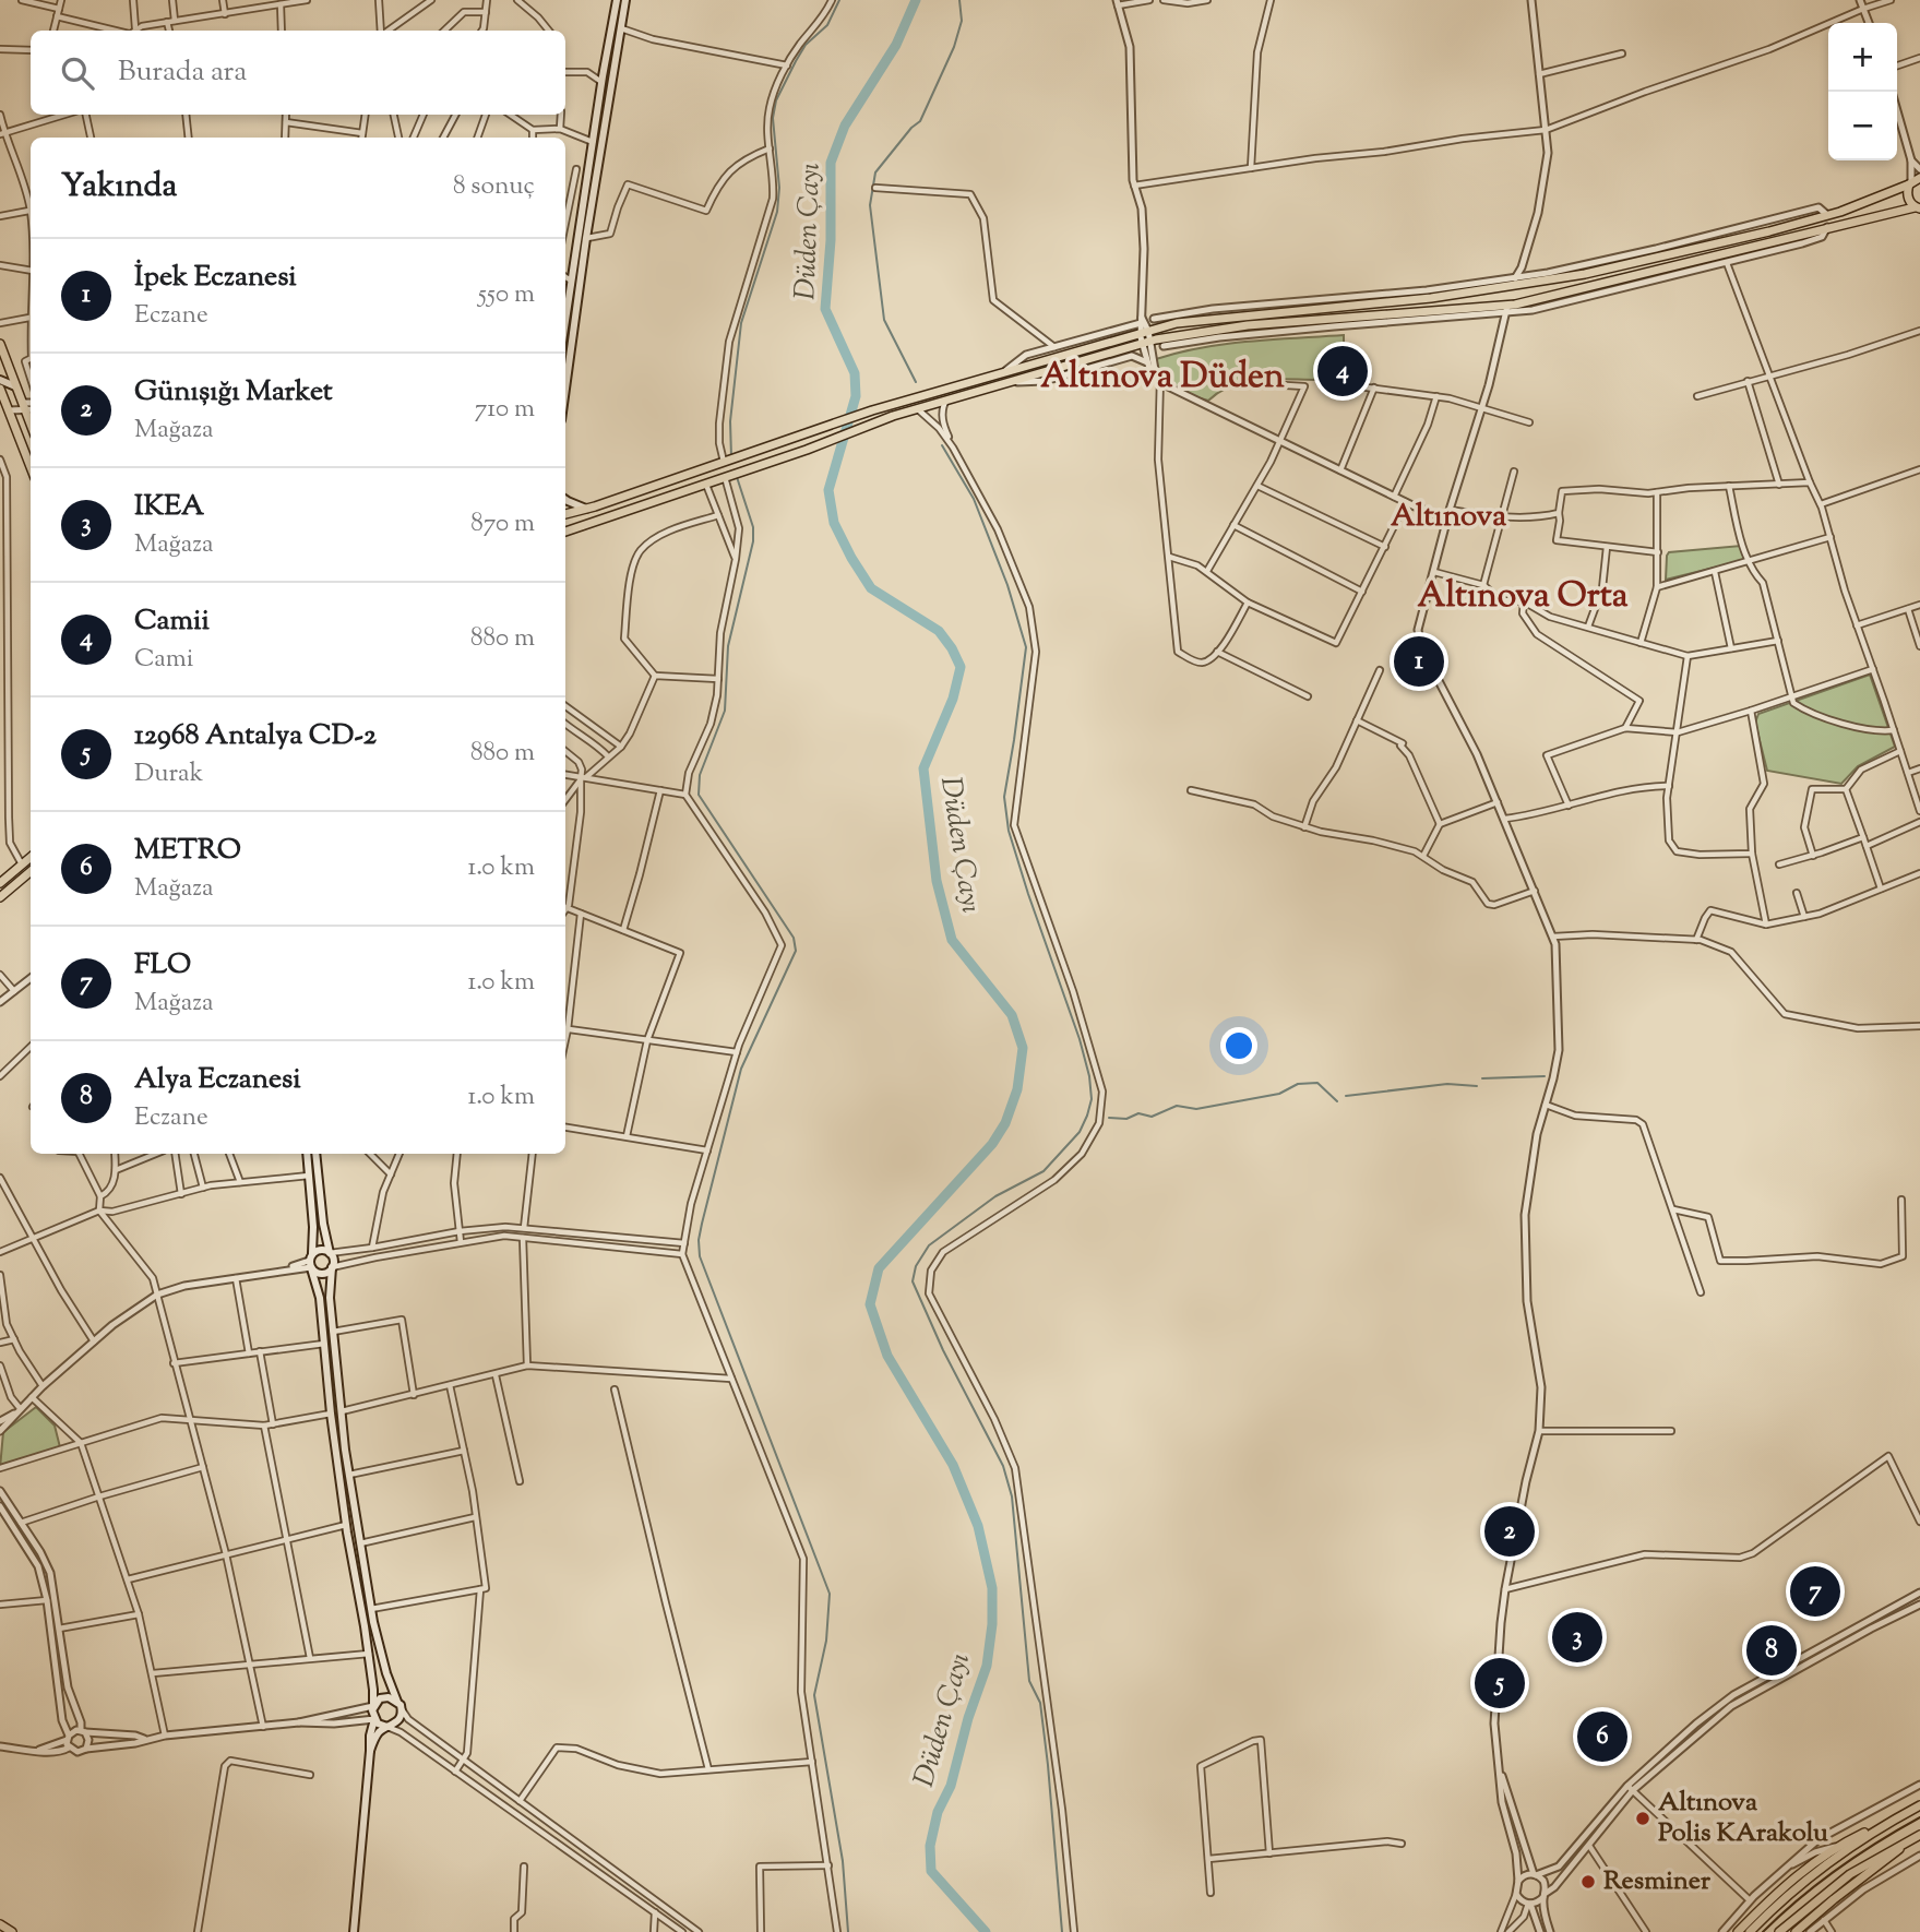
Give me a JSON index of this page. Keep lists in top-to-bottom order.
{
  "districts": ["Altınova Düden", "Altınova", "Altınova Orta"],
  "water": ["Düden Çayı"],
  "places": ["Altınova Polis KArakolu", "Resminer"],
  "page": {
    "map_buttons": ["+", "−"],
    "search": "Burada ara",
    "heading": ["Yakında", "8 sonuç"],
    "list": [
      {
        "mark": "1",
        "name": "İpek Eczanesi",
        "note": "Eczane",
        "value": "550 m"
      },
      {
        "mark": "2",
        "name": "Günışığı Market",
        "note": "Mağaza",
        "value": "710 m"
      },
      {
        "mark": "3",
        "name": "IKEA",
        "note": "Mağaza",
        "value": "870 m"
      },
      {
        "mark": "4",
        "name": "Camii",
        "note": "Cami",
        "value": "880 m"
      },
      {
        "mark": "5",
        "name": "12968 Antalya CD-2",
        "note": "Durak",
        "value": "880 m"
      },
      {
        "mark": "6",
        "name": "METRO",
        "note": "Mağaza",
        "value": "1.0 km"
      },
      {
        "mark": "7",
        "name": "FLO",
        "note": "Mağaza",
        "value": "1.0 km"
      },
      {
        "mark": "8",
        "name": "Alya Eczanesi",
        "note": "Eczane",
        "value": "1.0 km"
      }
    ],
    "pins": [
      "4",
      "1",
      "2",
      "7",
      "3",
      "8",
      "5",
      "6"
    ]
  }
}
